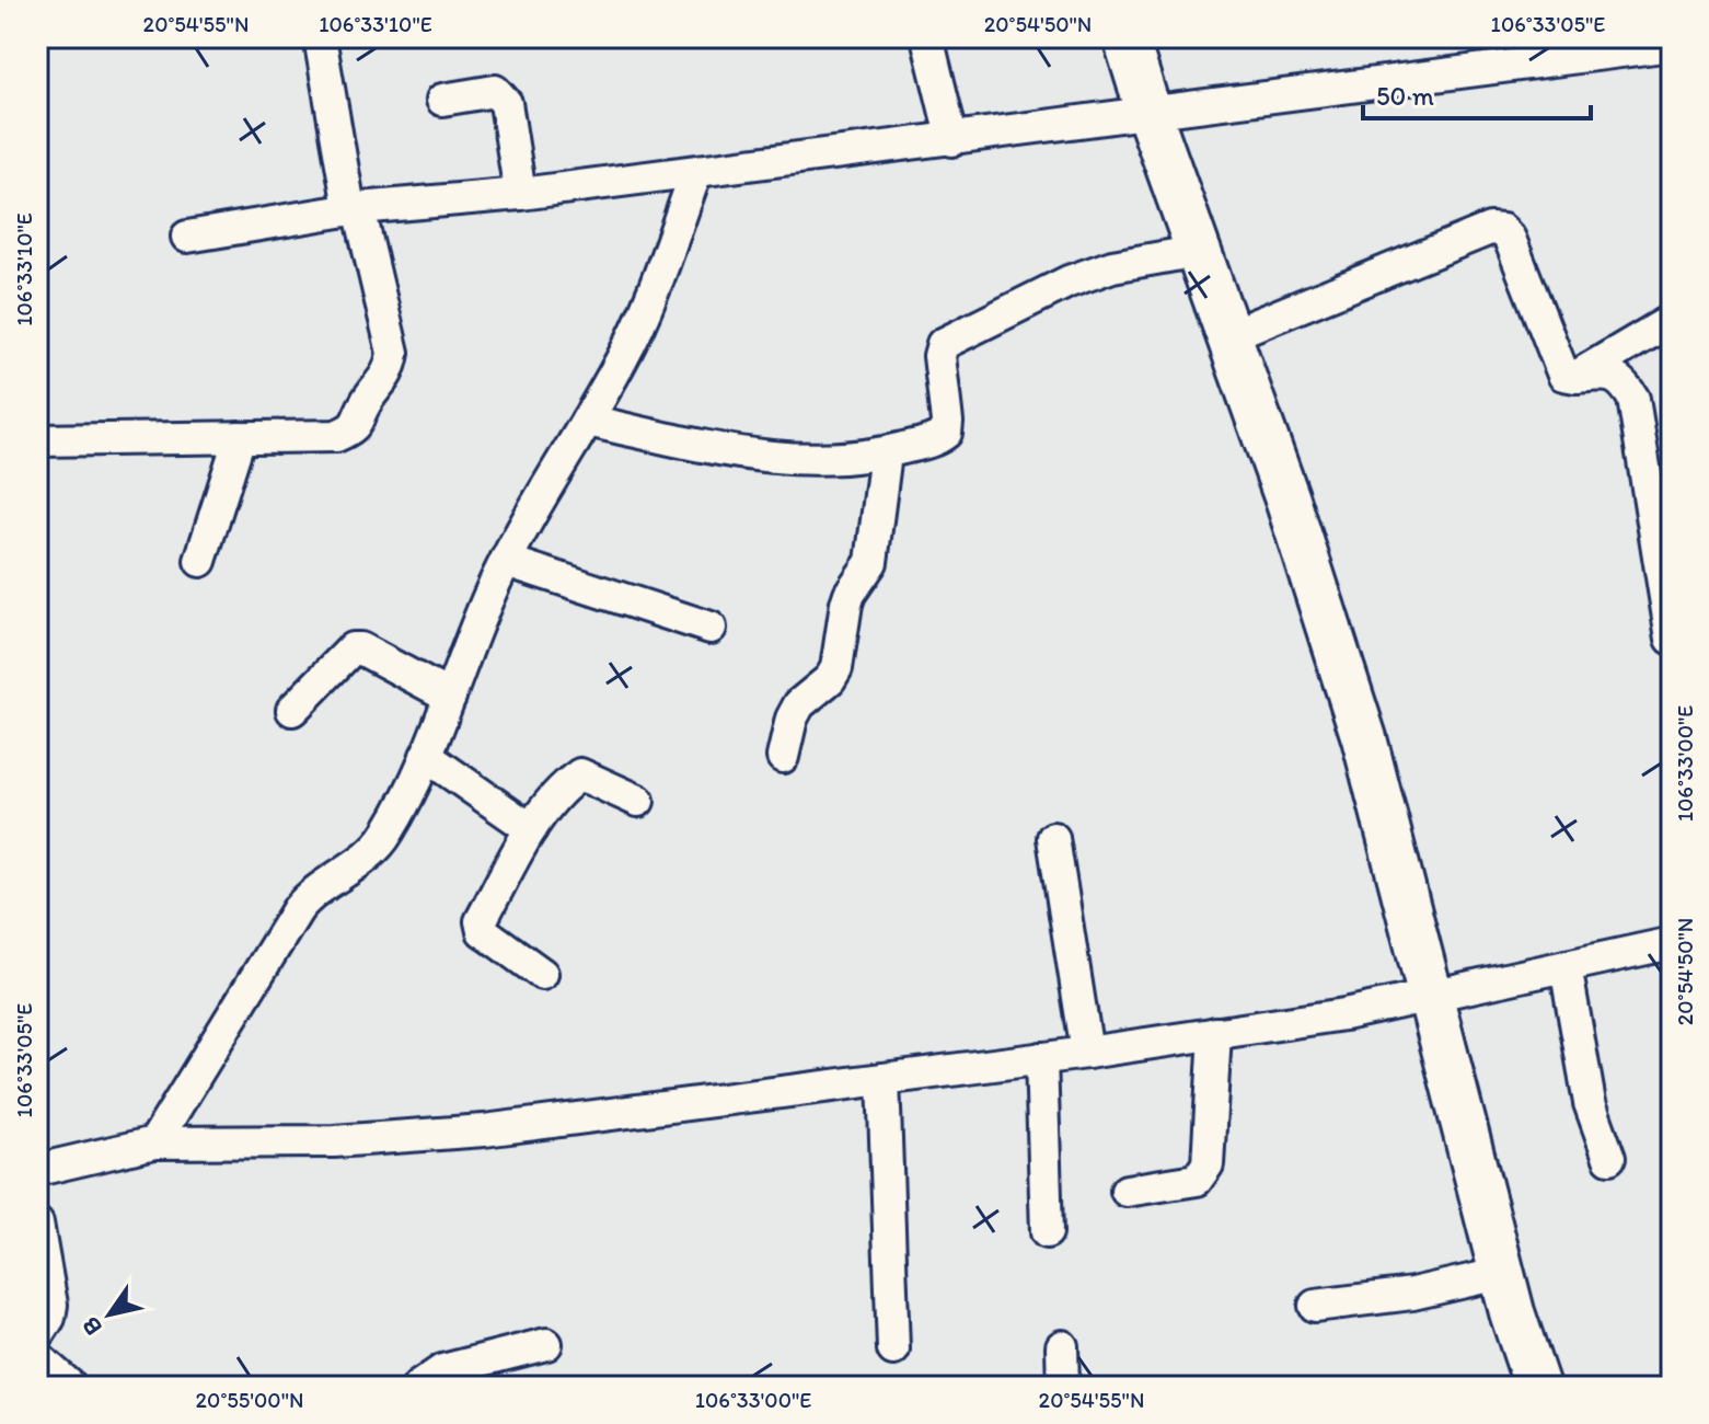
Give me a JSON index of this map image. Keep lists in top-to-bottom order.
{
  "scale_bar": "50 m",
  "north": "bottom left",
  "coordinates": [
    "20°54'55\"N",
    "106°33'10\"E",
    "20°54'50\"N",
    "106°33'05\"E",
    "106°33'00\"E",
    "20°55'00\"N"
  ]
}
